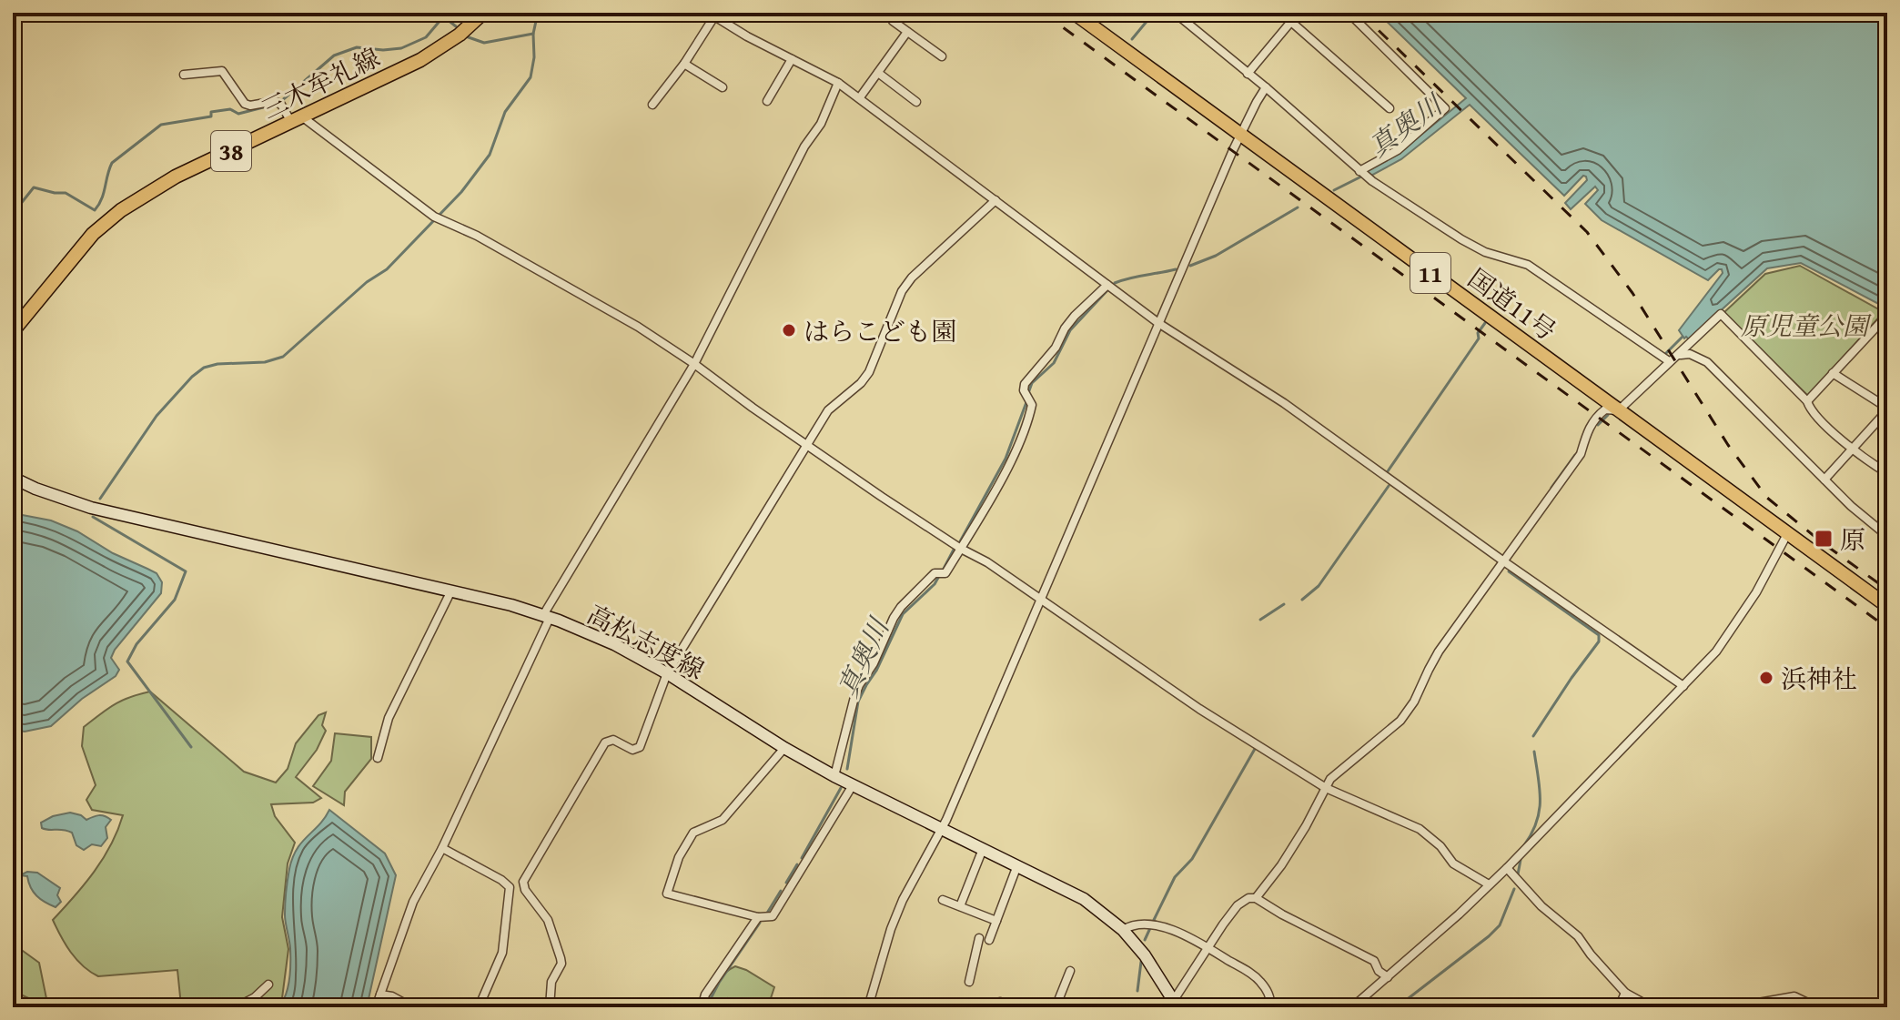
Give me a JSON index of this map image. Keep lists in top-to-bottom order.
{
  "streets": {
    "main road": [
      "三木牟礼線",
      "38",
      "11",
      "国道11号",
      "高松志度線"
    ]
  },
  "water": ["真奥川"],
  "parks": ["原児童公園"],
  "places": {
    "other": ["はらこども園", "浜神社"],
    "transit": ["原"]
  }
}
